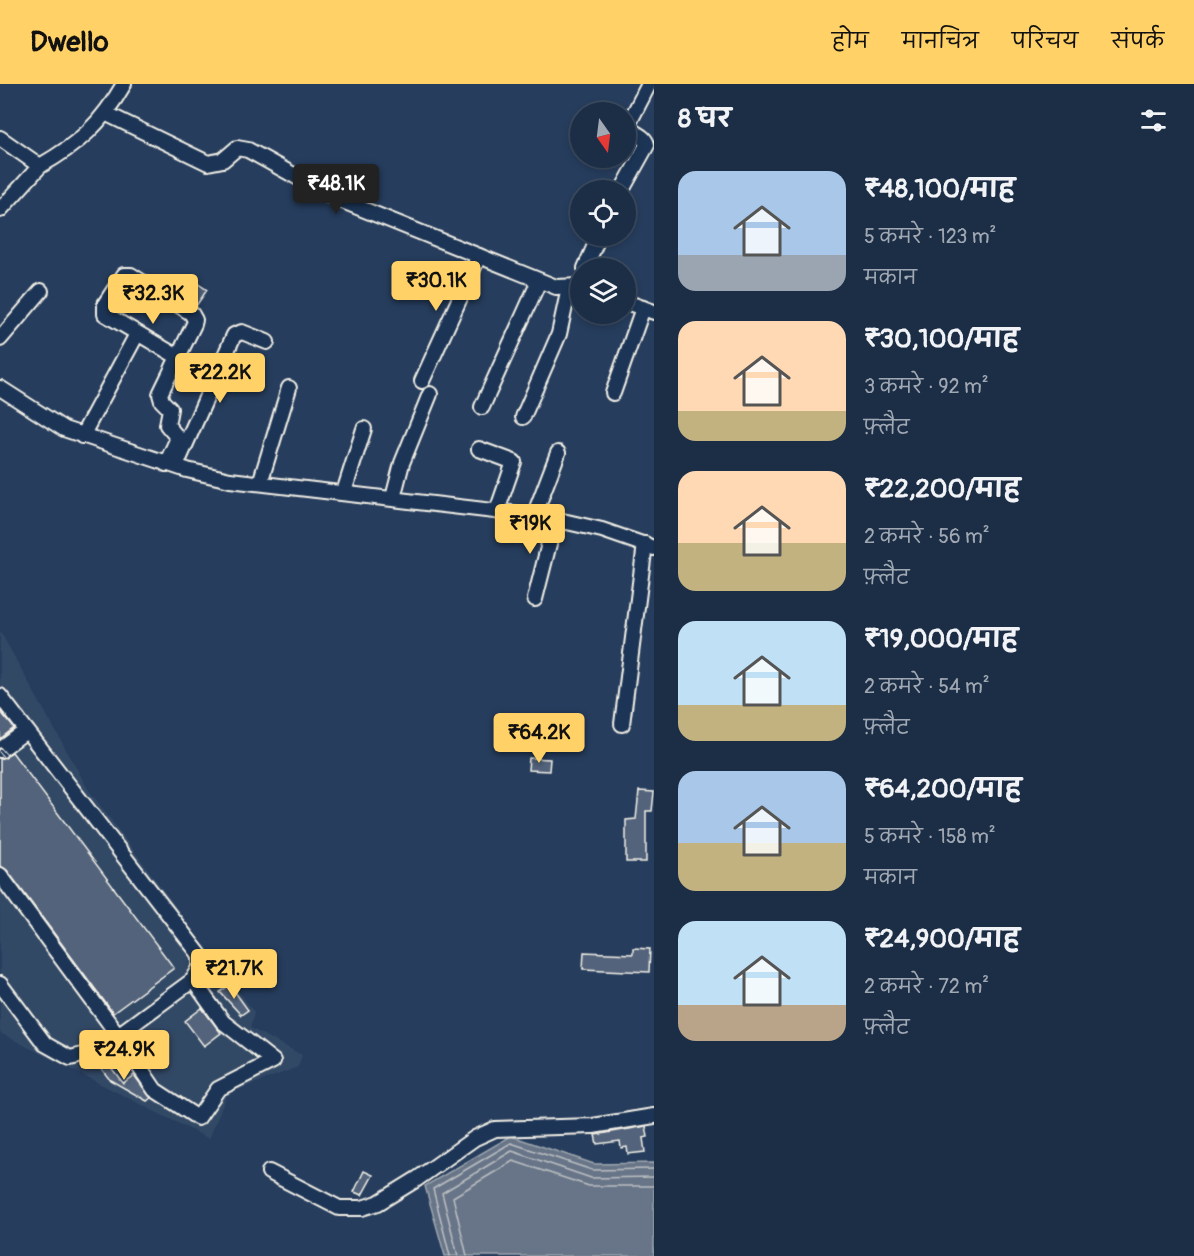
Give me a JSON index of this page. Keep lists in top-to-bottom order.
{
  "north": "bottom",
  "page": {
    "header": "Dwello",
    "nav": [
      "होम",
      "मानचित्र",
      "परिचय",
      "संपर्क"
    ],
    "heading": "8 घर",
    "list": [
      {
        "name": "₹48,100/माह",
        "note": "5 कमरे · 123 m² · मकान"
      },
      {
        "name": "₹30,100/माह",
        "note": "3 कमरे · 92 m² · फ़्लैट"
      },
      {
        "name": "₹22,200/माह",
        "note": "2 कमरे · 56 m² · फ़्लैट"
      },
      {
        "name": "₹19,000/माह",
        "note": "2 कमरे · 54 m² · फ़्लैट"
      },
      {
        "name": "₹64,200/माह",
        "note": "5 कमरे · 158 m² · मकान"
      },
      {
        "name": "₹24,900/माह",
        "note": "2 कमरे · 72 m² · फ़्लैट"
      }
    ],
    "price": [
      "₹48.1K",
      "₹30.1K",
      "₹32.3K",
      "₹22.2K",
      "₹19K",
      "₹64.2K",
      "₹21.7K",
      "₹24.9K"
    ]
  }
}
